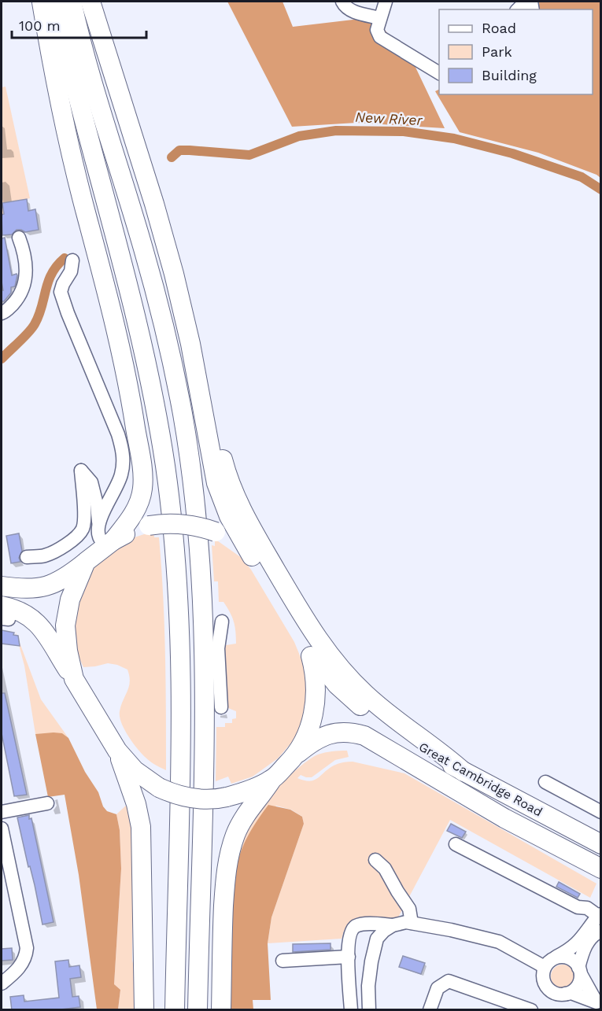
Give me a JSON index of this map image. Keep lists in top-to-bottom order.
{
  "streets": {
    "highway": ["Great Cambridge Road"]
  },
  "water": ["New River"],
  "legend": ["Road", "Park", "Building"],
  "scale_bar": "100 m"
}
